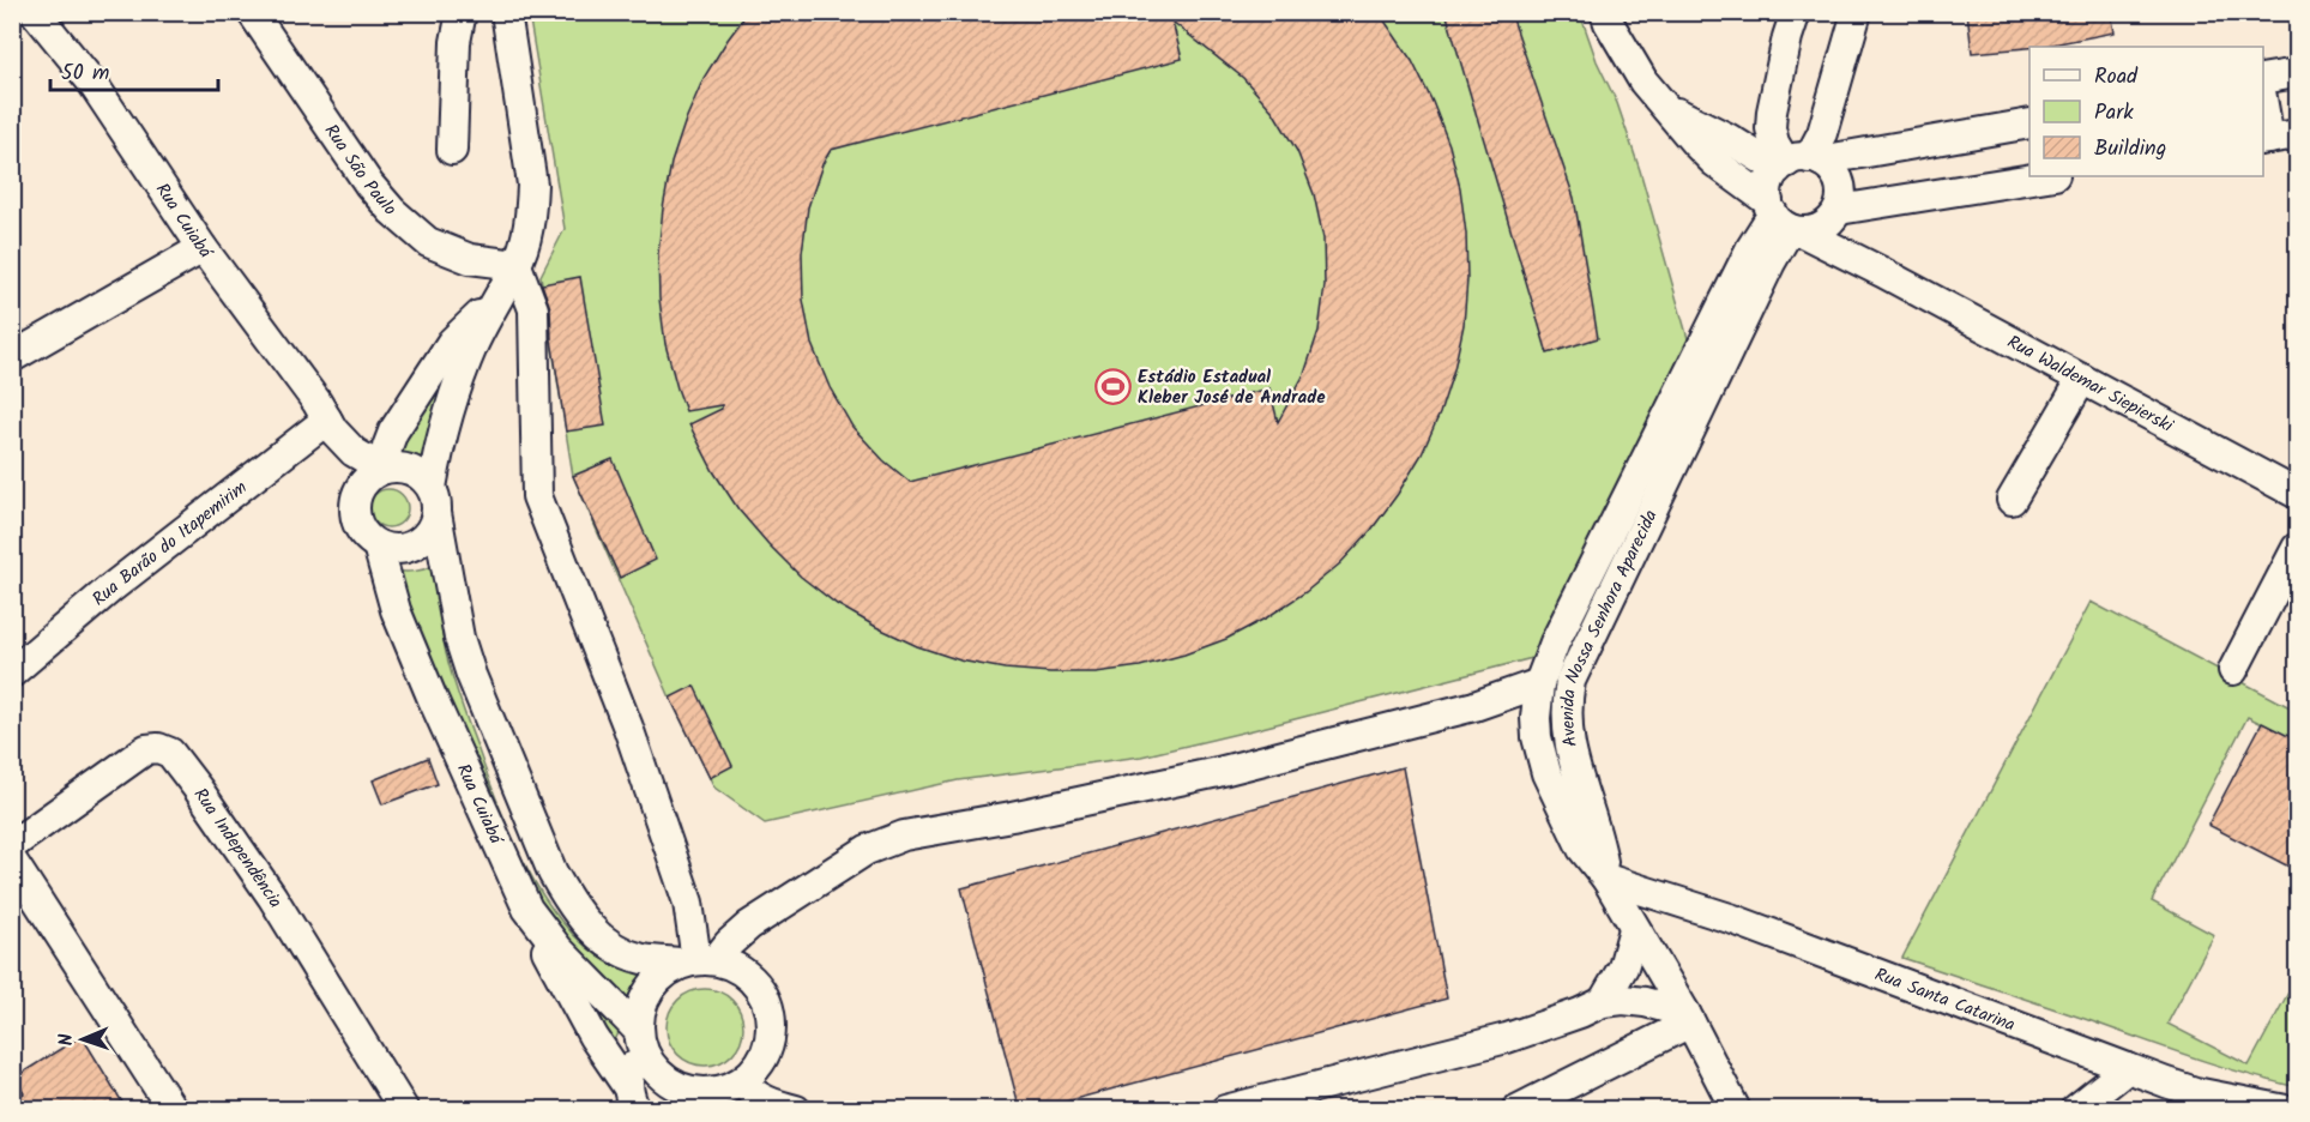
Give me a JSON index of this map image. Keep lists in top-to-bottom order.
{
  "streets": {
    "street": [
      "Rua São Paulo",
      "Rua Cuiabá",
      "Rua Waldemar Siepierski",
      "Rua Barão do Itapemirim",
      "Avenida Nossa Senhora Aparecida",
      "Rua Independência",
      "Rua Santa Catarina"
    ]
  },
  "crossings": [
    ["Rua Cuiabá", "Rua Barão do Itapemirim"],
    ["Rua Waldemar Siepierski", "Avenida Nossa Senhora Aparecida"],
    ["Avenida Nossa Senhora Aparecida", "Rua Santa Catarina"]
  ],
  "places": {
    "sports": ["Estádio Estadual Kleber José de Andrade"]
  },
  "legend": ["Road", "Park", "Building"],
  "scale_bar": "50 m",
  "north": "left"
}
